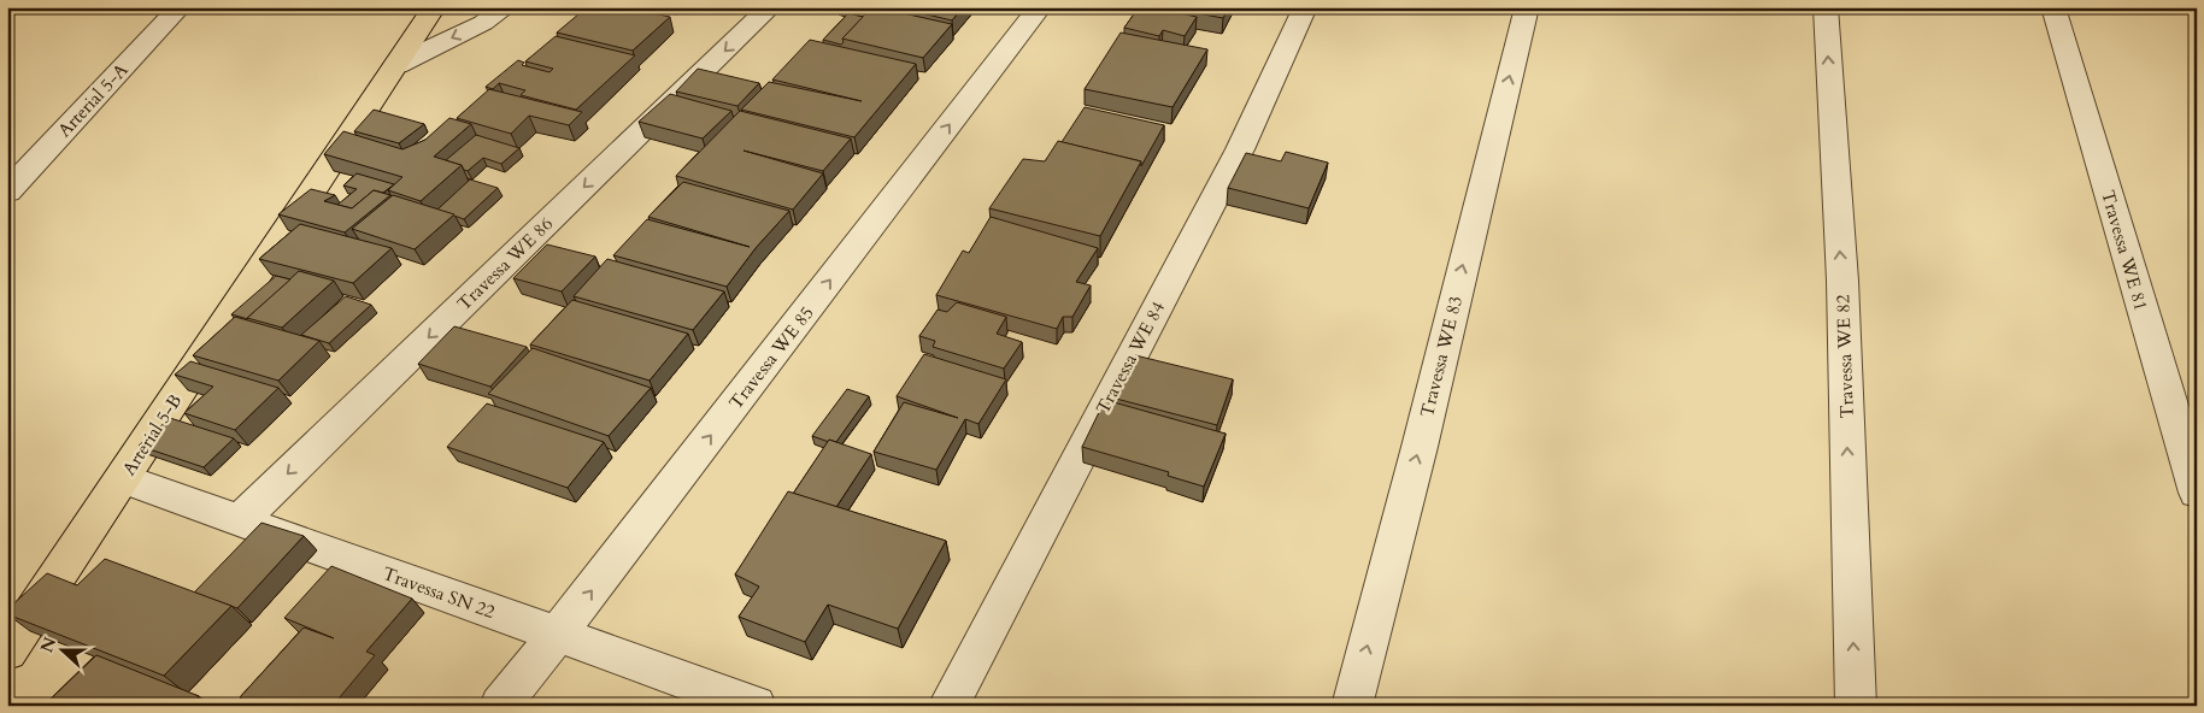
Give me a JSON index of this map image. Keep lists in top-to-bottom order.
{
  "streets": {
    "main road": ["Arterial 5-B"],
    "street": [
      "Arterial 5-A",
      "Travessa WE 81",
      "Travessa WE 86",
      "Travessa WE 83",
      "Travessa WE 82",
      "Travessa WE 85",
      "Travessa WE 84",
      "Travessa SN 22"
    ]
  },
  "crossings": [
    ["Travessa WE 86", "Travessa SN 22"],
    ["Travessa WE 85", "Travessa SN 22"],
    ["Arterial 5-B", "Travessa SN 22"]
  ],
  "one_way": [
    "Travessa WE 86",
    "Travessa WE 83",
    "Travessa WE 82",
    "Travessa WE 85"
  ],
  "north": "left"
}
